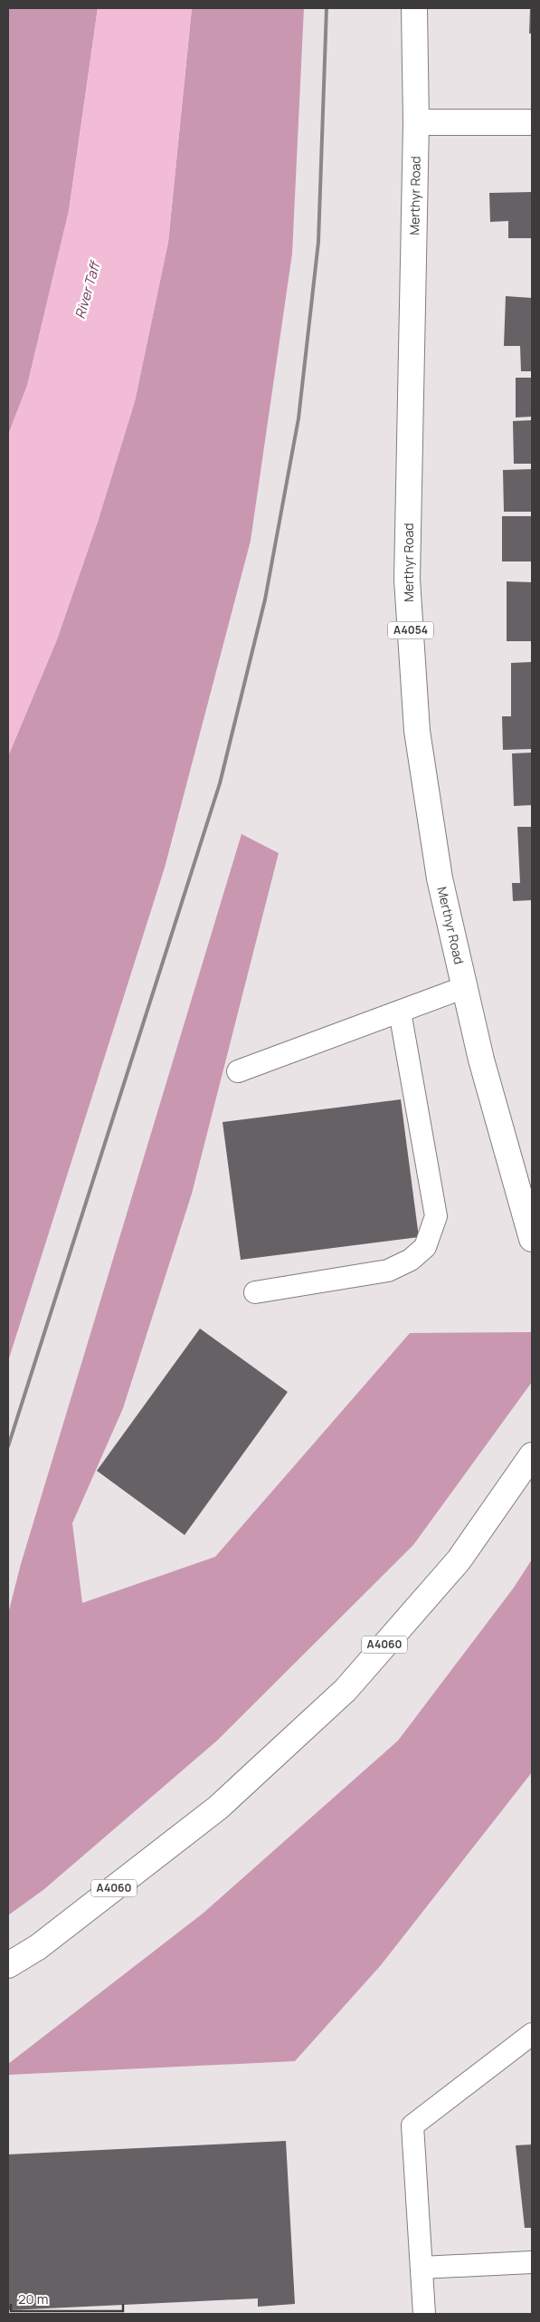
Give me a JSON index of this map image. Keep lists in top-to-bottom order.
{
  "streets": {
    "main road": ["Merthyr Road", "A4054", "A4060"]
  },
  "water": ["River Taff"],
  "scale_bar": "20 m"
}
